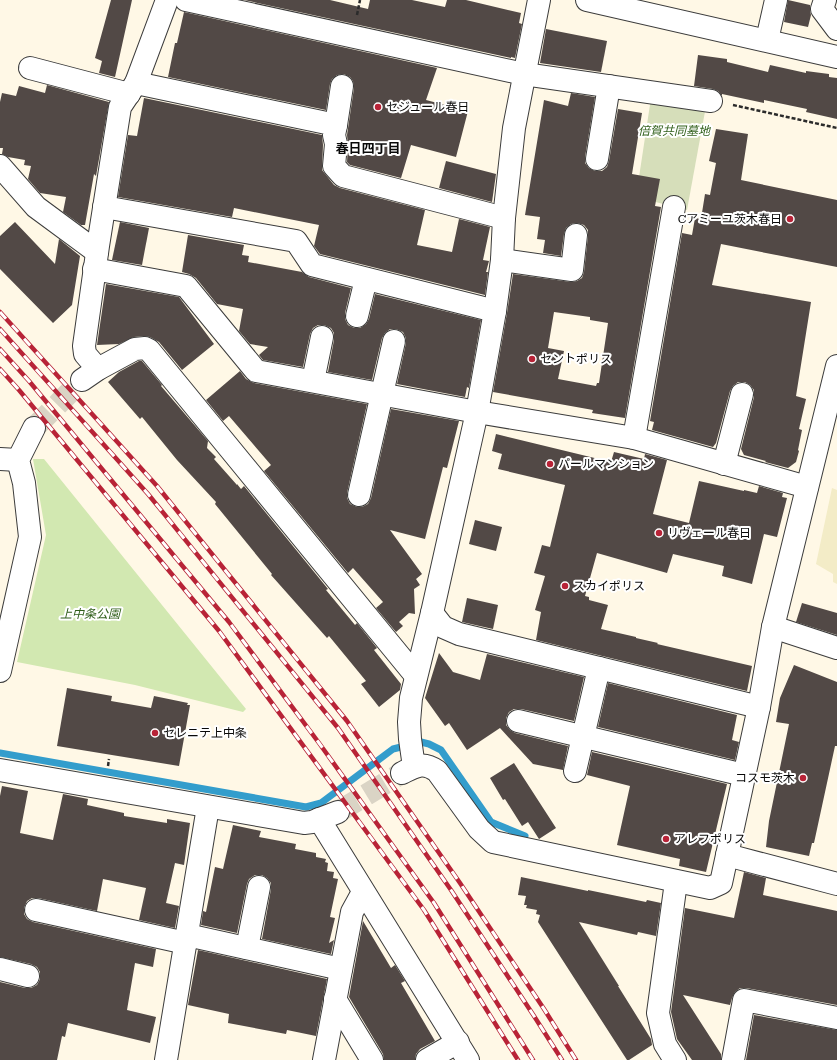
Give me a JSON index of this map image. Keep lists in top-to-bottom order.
{
  "districts": ["春日四丁目"],
  "parks": ["倍賀共同墓地", "上中条公園"],
  "places": [
    "セジュール春日",
    "Cアミーユ茨木春日",
    "セントポリス",
    "パールマンション",
    "リヴェール春日",
    "スカイポリス",
    "セレニテ上中条",
    "コスモ茨木",
    "アレフポリス"
  ]
}
